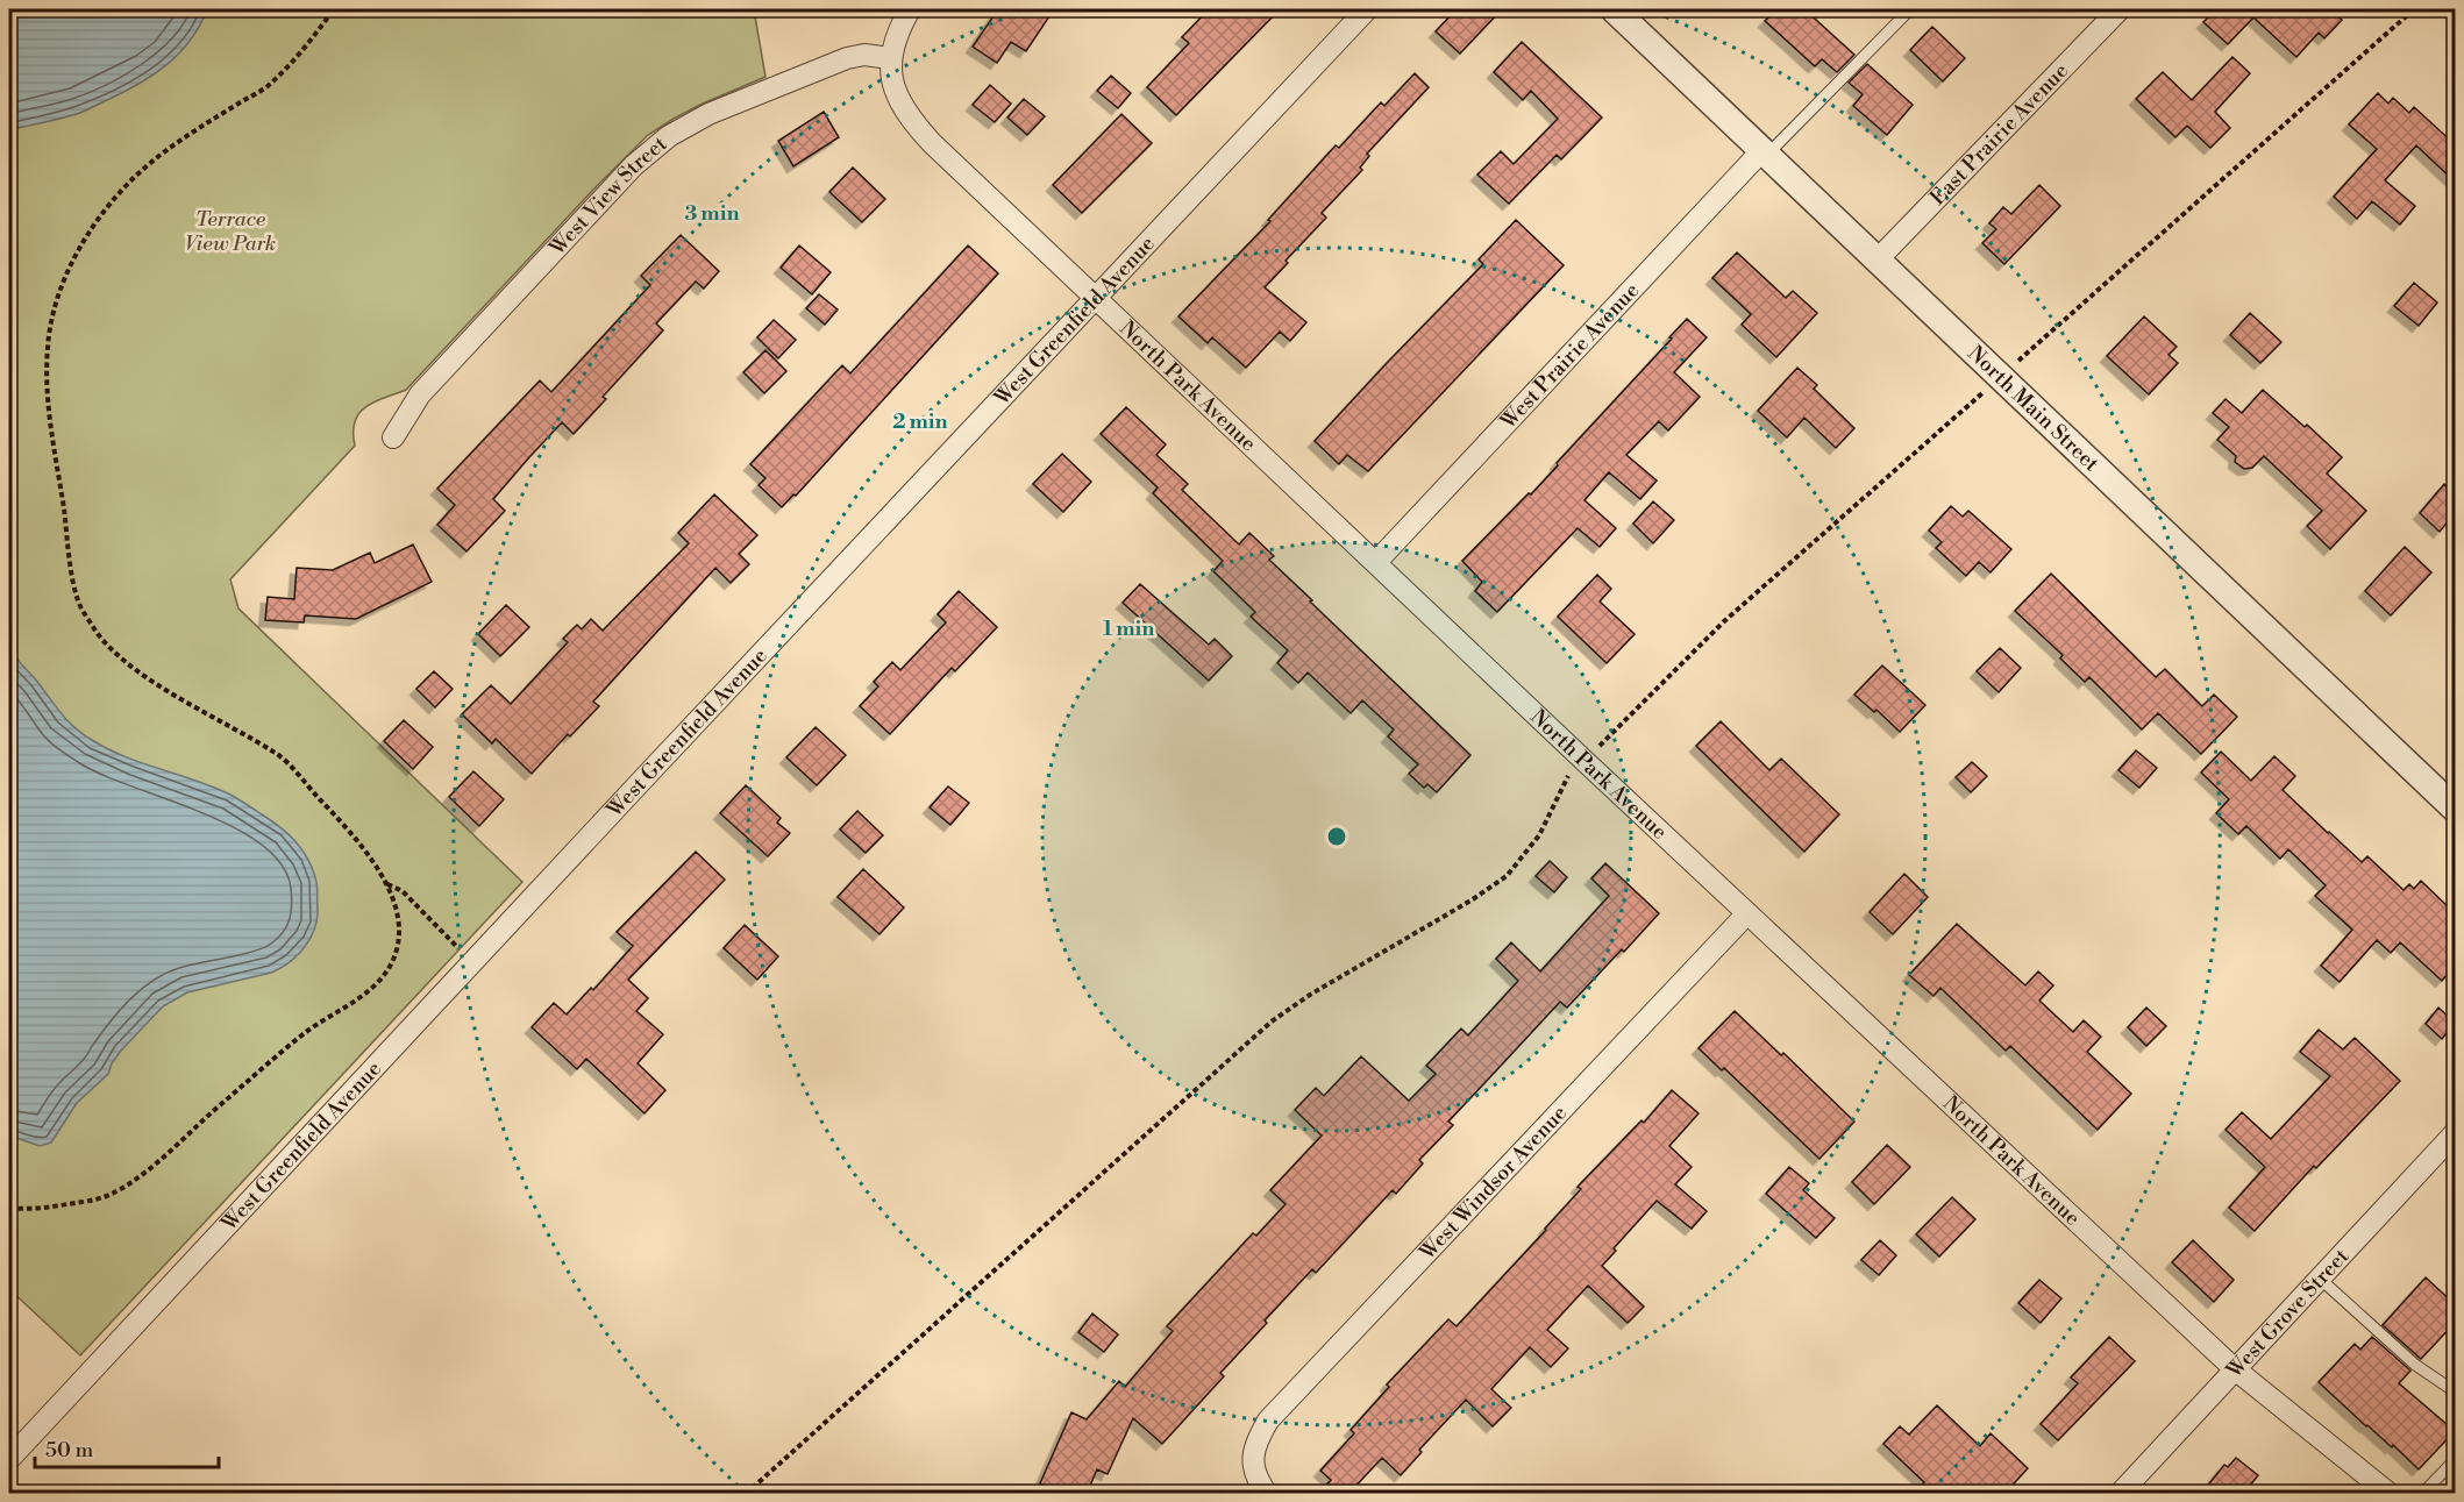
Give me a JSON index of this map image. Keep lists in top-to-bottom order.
{
  "streets": {
    "street": [
      "East Prairie Avenue",
      "West View Street",
      "West Greenfield Avenue",
      "West Prairie Avenue",
      "North Park Avenue",
      "North Main Street",
      "West Windsor Avenue",
      "West Grove Street"
    ]
  },
  "crossings": [
    ["East Prairie Avenue", "North Main Street"],
    ["West View Street", "North Park Avenue"],
    ["West Greenfield Avenue", "North Park Avenue"],
    ["West Prairie Avenue", "North Park Avenue"],
    ["West Prairie Avenue", "North Main Street"],
    ["North Park Avenue", "West Windsor Avenue"],
    ["North Park Avenue", "West Grove Street"]
  ],
  "parks": ["Terrace View Park"],
  "scale_bar": "50 m",
  "rings": ["3 min", "2 min", "1 min"]
}
